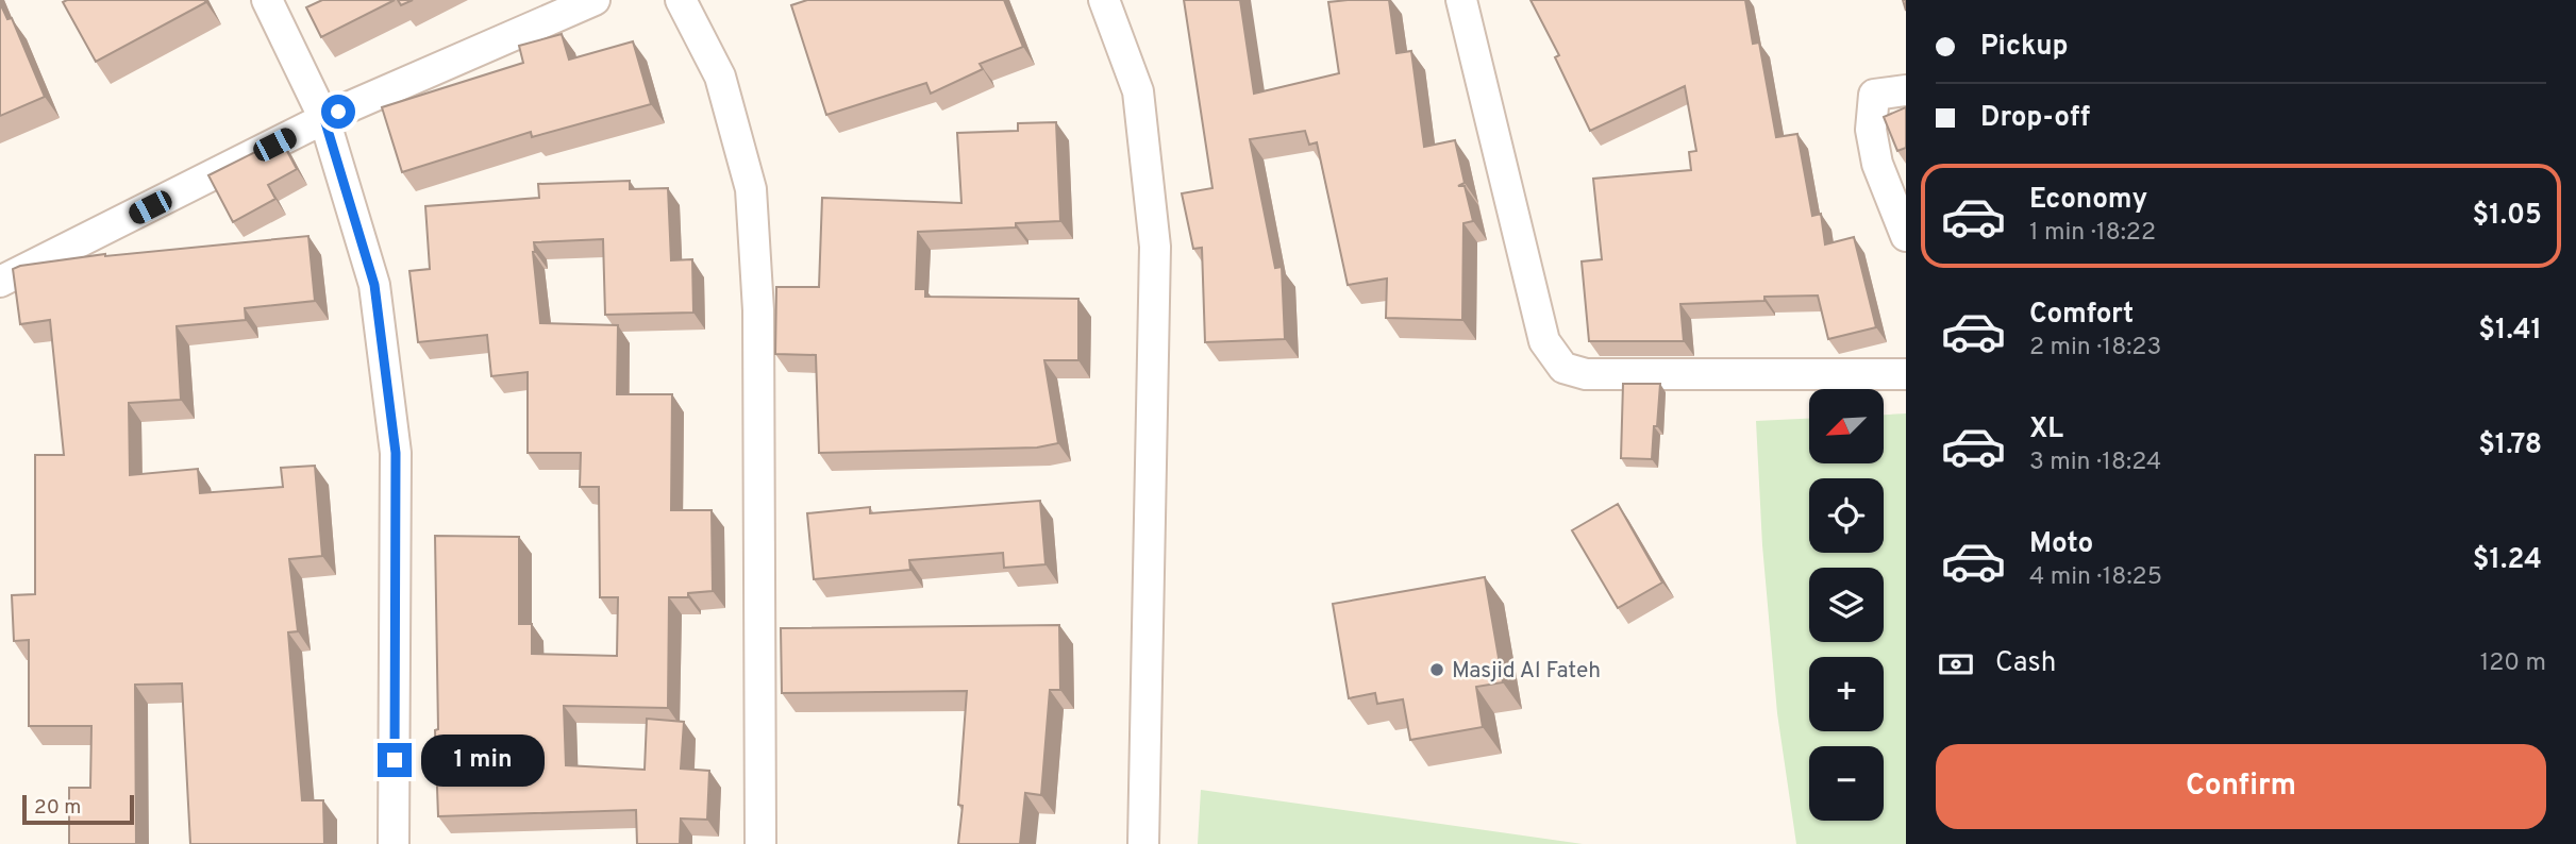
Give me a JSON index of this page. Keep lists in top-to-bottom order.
{
  "places": ["Masjid Al Fateh"],
  "scale_bar": "20 m",
  "north": "bottom left",
  "page": {
    "banner": ["Pickup", "Drop-off"],
    "list": [
      {
        "name": "Economy",
        "note": "1 min · 18:22",
        "value": "$1.05"
      },
      {
        "name": "Comfort",
        "note": "2 min · 18:23",
        "value": "$1.41"
      },
      {
        "name": "XL",
        "note": "3 min · 18:24",
        "value": "$1.78"
      },
      {
        "name": "Moto",
        "note": "4 min · 18:25",
        "value": "$1.24"
      }
    ],
    "map_buttons": ["+", "−"],
    "pay": ["Cash", "120 m"],
    "buttons": "Confirm",
    "bubble": "1 min",
    "scale": "20 m"
  }
}
